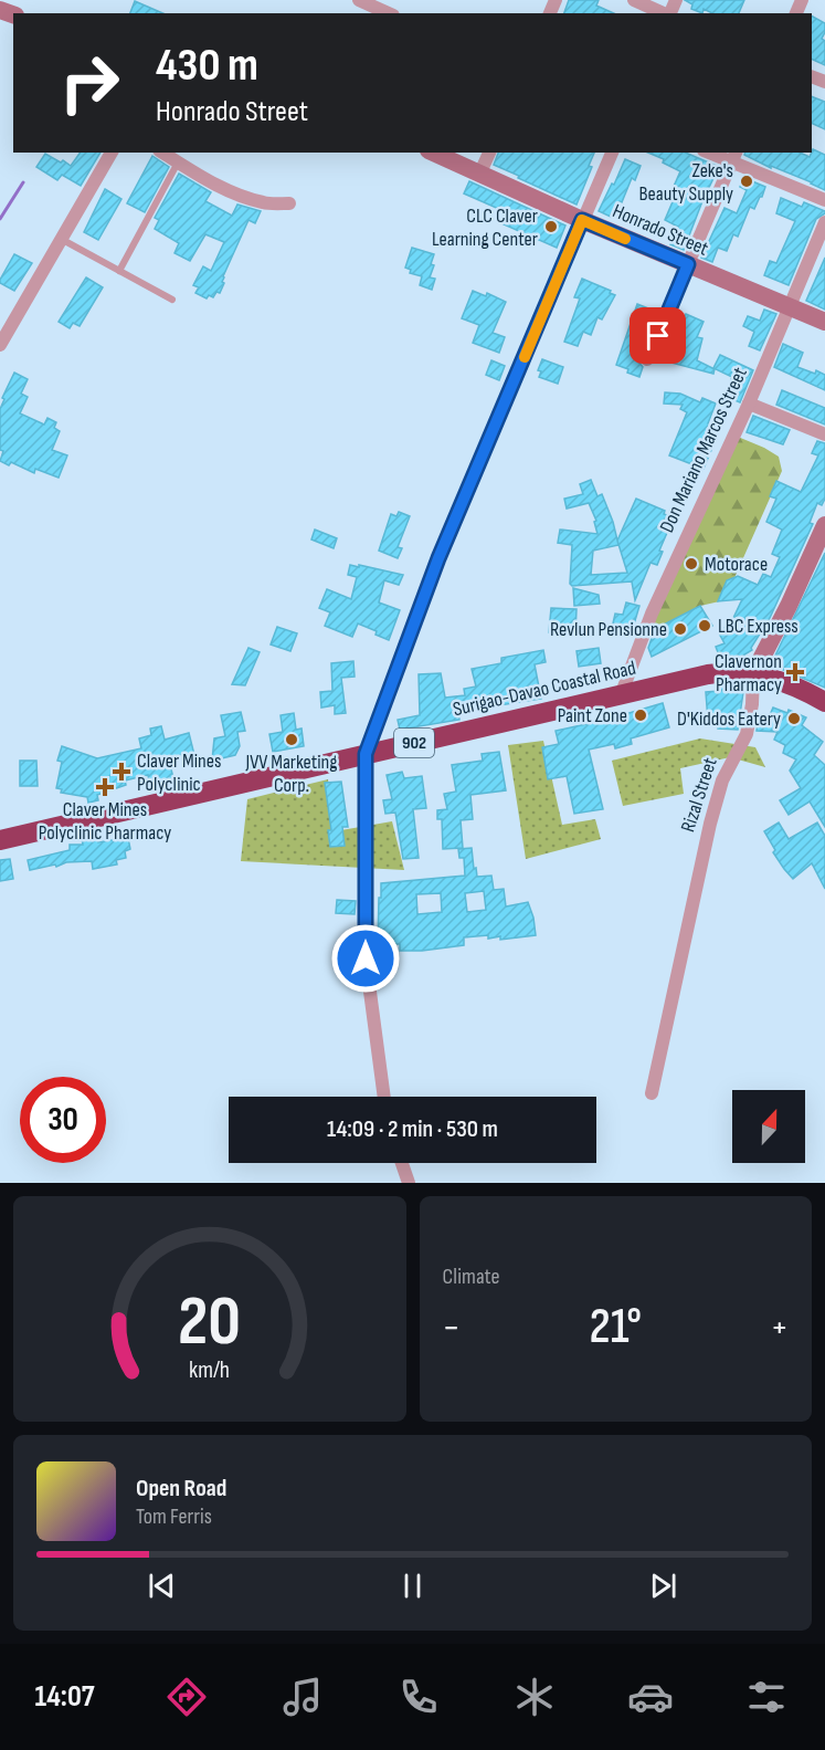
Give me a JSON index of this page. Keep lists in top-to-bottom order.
{
  "streets": {
    "highway": ["Surigao-Davao Coastal Road", "902"],
    "street": ["Honrado Street", "Don Mariano Marcos Street", "Rizal Street"]
  },
  "crossings": [
    ["Honrado Street", "Don Mariano Marcos Street"],
    ["Don Mariano Marcos Street", "Surigao-Davao Coastal Road"],
    ["Surigao-Davao Coastal Road", "Rizal Street"]
  ],
  "places": {
    "other": [
      "Zeke's Beauty Supply",
      "CLC Claver Learning Center",
      "Motorace",
      "LBC Express",
      "Revlun Pensionne",
      "Paint Zone",
      "D'Kiddos Eatery",
      "JVV Marketing Corp."
    ],
    "health": ["Clavernon Pharmacy", "Claver Mines Polyclinic", "Claver Mines Polyclinic Pharmacy"]
  },
  "north": "top",
  "page": {
    "turn": ["430 m", "Honrado Street"],
    "limit": "30",
    "trip": "14:09 · 2 min · 530 m",
    "tile": "Climate",
    "heat": ["−", "21°", "+"],
    "song": ["Open Road", "Tom Ferris"],
    "tabs": "14:07",
    "gauge": ["20", "km/h"]
  }
}
